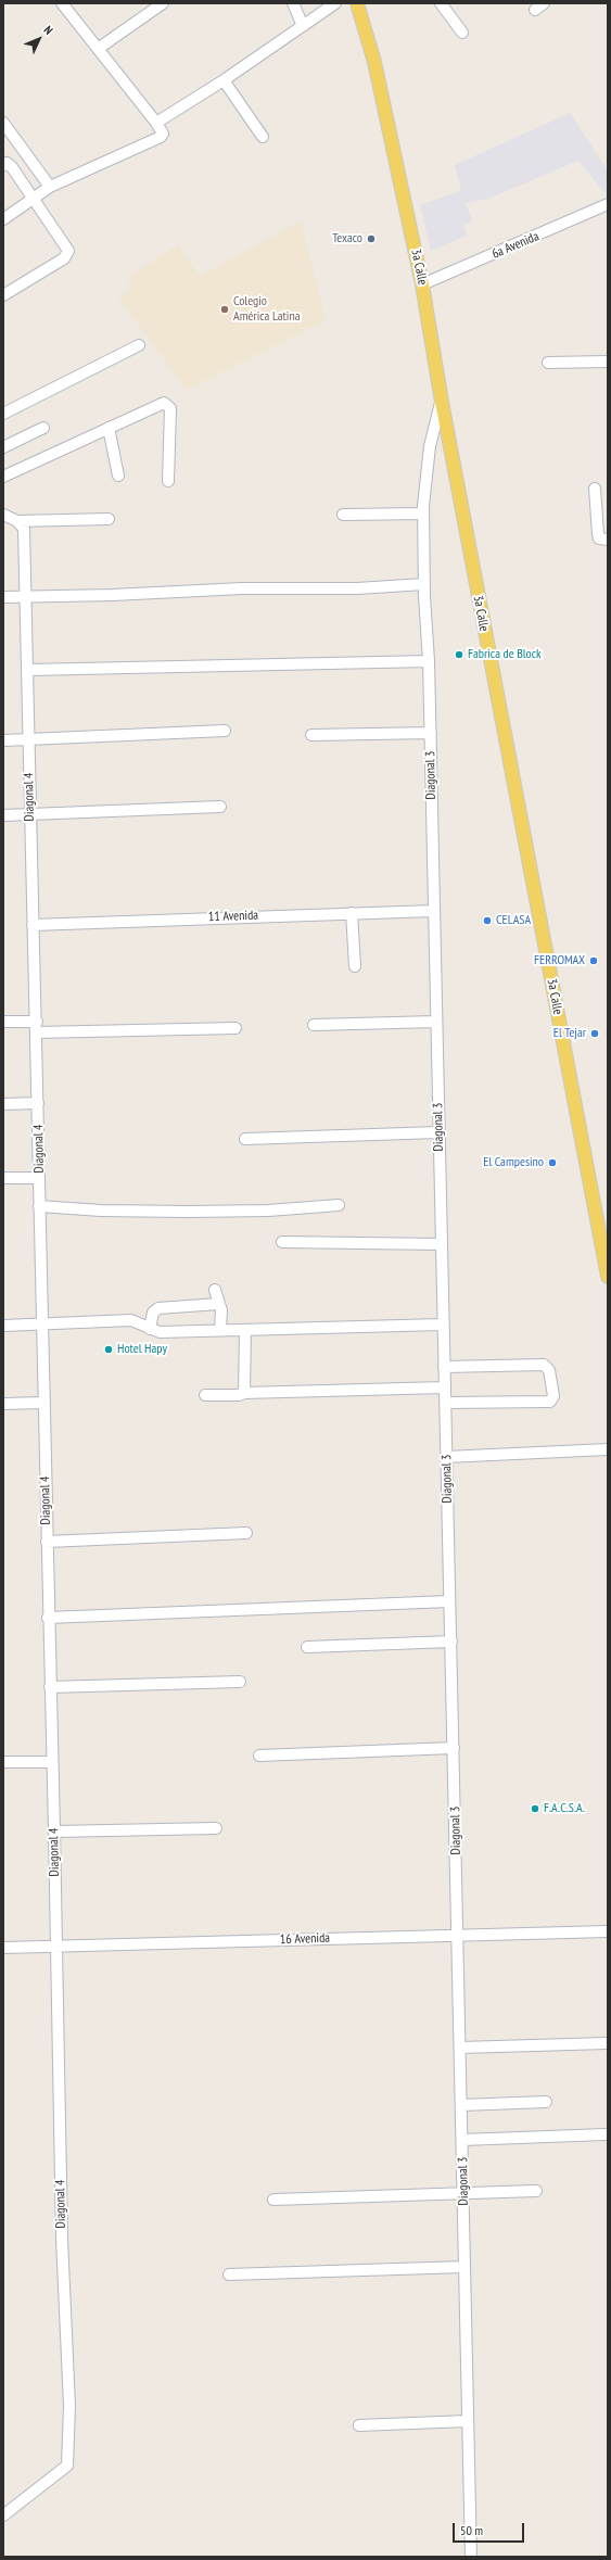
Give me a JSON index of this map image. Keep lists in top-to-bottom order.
{
  "streets": {
    "main road": ["3a Calle"],
    "street": [
      "6a Avenida",
      "Diagonal 3",
      "Diagonal 4",
      "11 Avenida",
      "16 Avenida"
    ]
  },
  "crossings": [
    ["6a Avenida", "3a Calle"],
    ["3a Calle", "Diagonal 3"],
    ["Diagonal 3", "11 Avenida"],
    ["Diagonal 3", "16 Avenida"],
    ["Diagonal 4", "11 Avenida"],
    ["Diagonal 4", "16 Avenida"]
  ],
  "places": [
    "Texaco",
    "Colegio América Latina",
    "Fabrica de Block",
    "CELASA",
    "FERROMAX",
    "El Tejar",
    "El Campesino",
    "Hotel Hapy",
    "F.A.C.S.A."
  ],
  "scale_bar": "50 m",
  "north": "top right"
}
